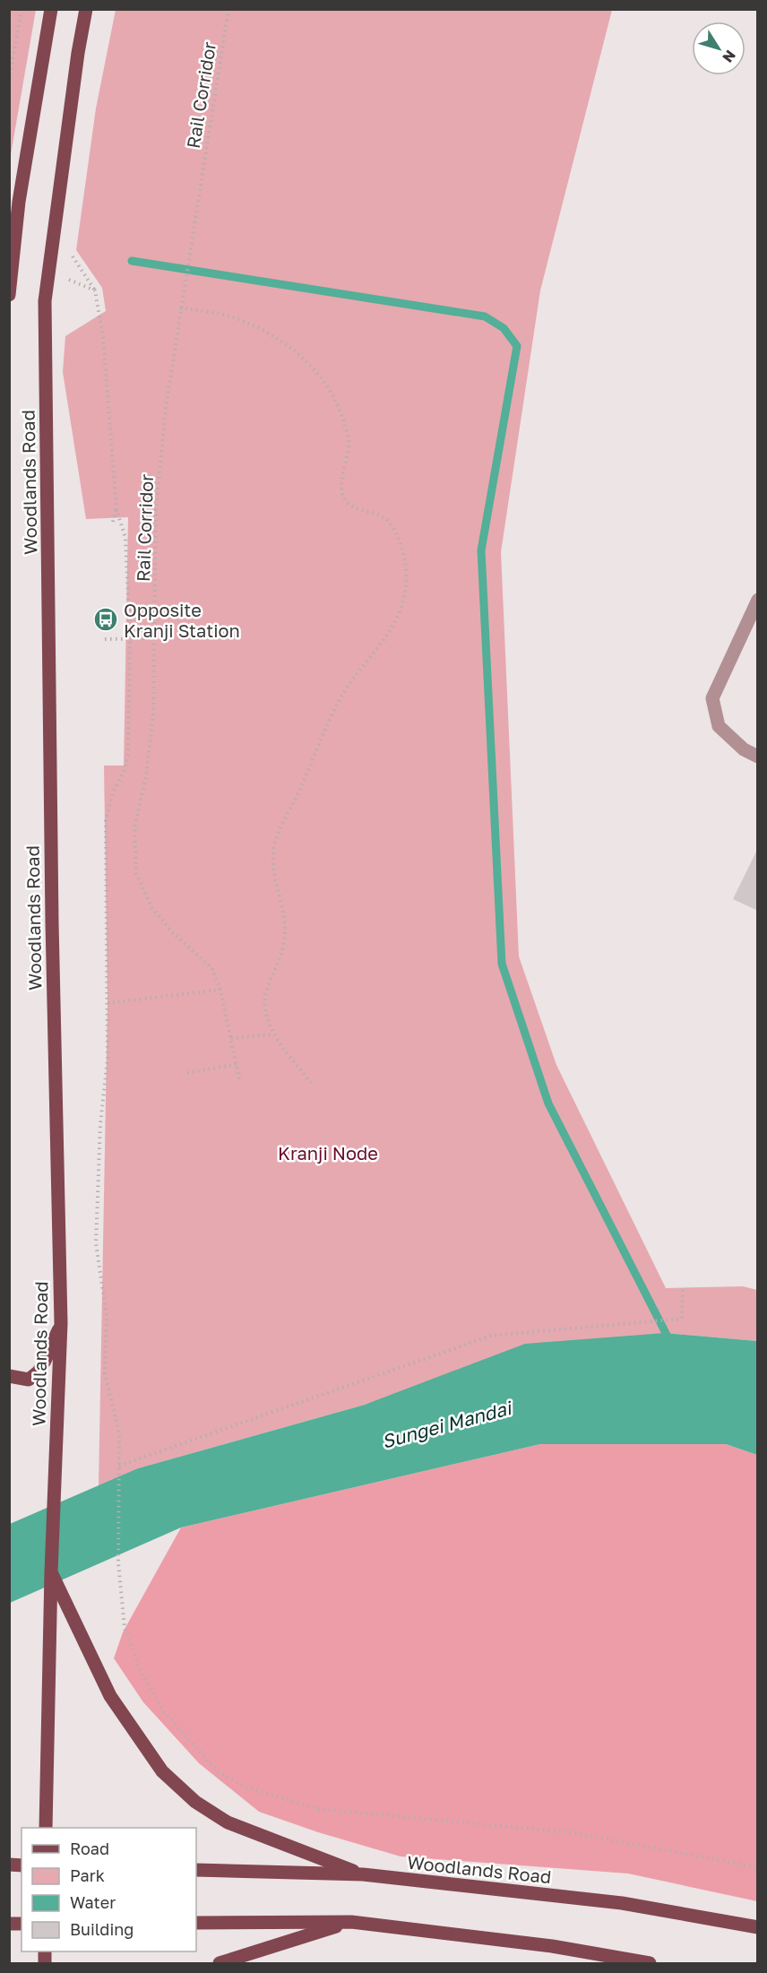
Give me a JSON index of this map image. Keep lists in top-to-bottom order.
{
  "streets": {
    "main road": ["Woodlands Road"],
    "path": ["Rail Corridor"]
  },
  "water": ["Sungei Mandai"],
  "parks": ["Kranji Node"],
  "places": {
    "bus stop": ["Opposite Kranji Station"]
  },
  "legend": [
    "Road",
    "Park",
    "Water",
    "Building"
  ],
  "north": "bottom right"
}
